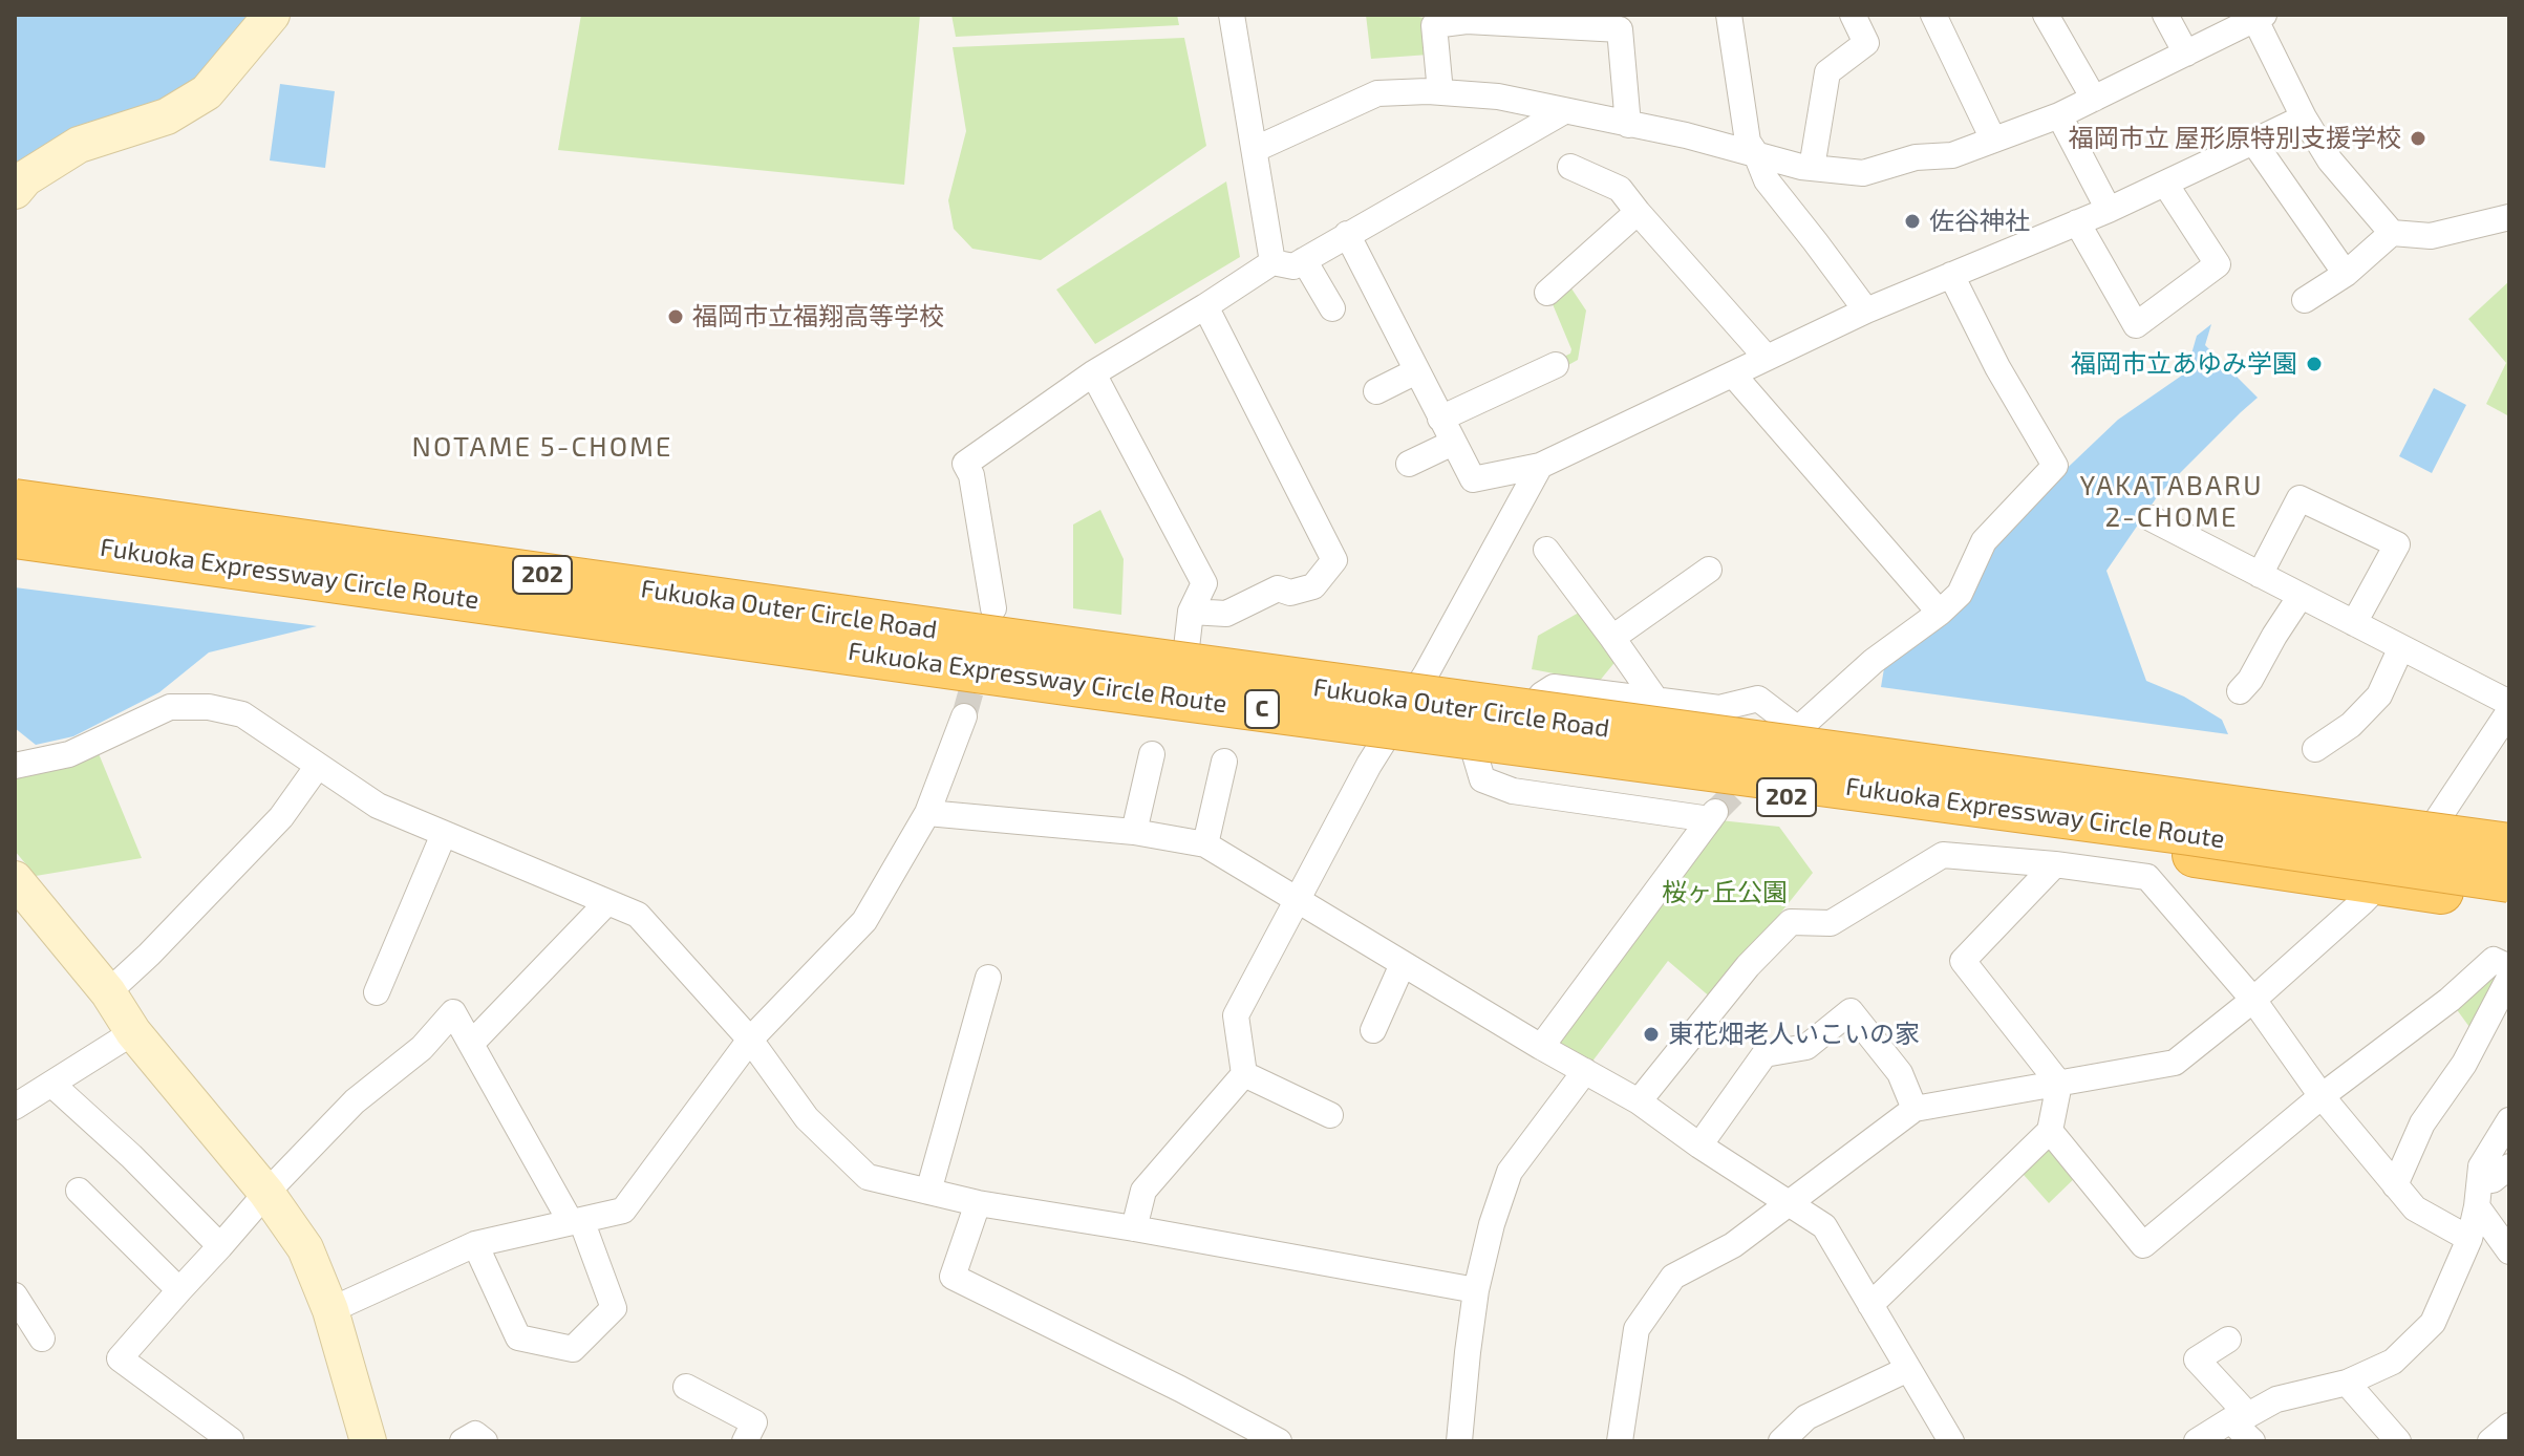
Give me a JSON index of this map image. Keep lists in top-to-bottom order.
{
  "streets": {
    "highway": [
      "Fukuoka Expressway Circle Route",
      "202",
      "Fukuoka Outer Circle Road",
      "C"
    ]
  },
  "crossings": [
    ["Fukuoka Expressway Circle Route", "Fukuoka Outer Circle Road"]
  ],
  "districts": ["NOTAME 5-CHOME", "YAKATABARU 2-CHOME"],
  "parks": ["桜ヶ丘公園"],
  "places": [
    "福岡市立 屋形原特別支援学校",
    "佐谷神社",
    "福岡市立福翔高等学校",
    "福岡市立あゆみ学園",
    "東花畑老人いこいの家"
  ]
}
